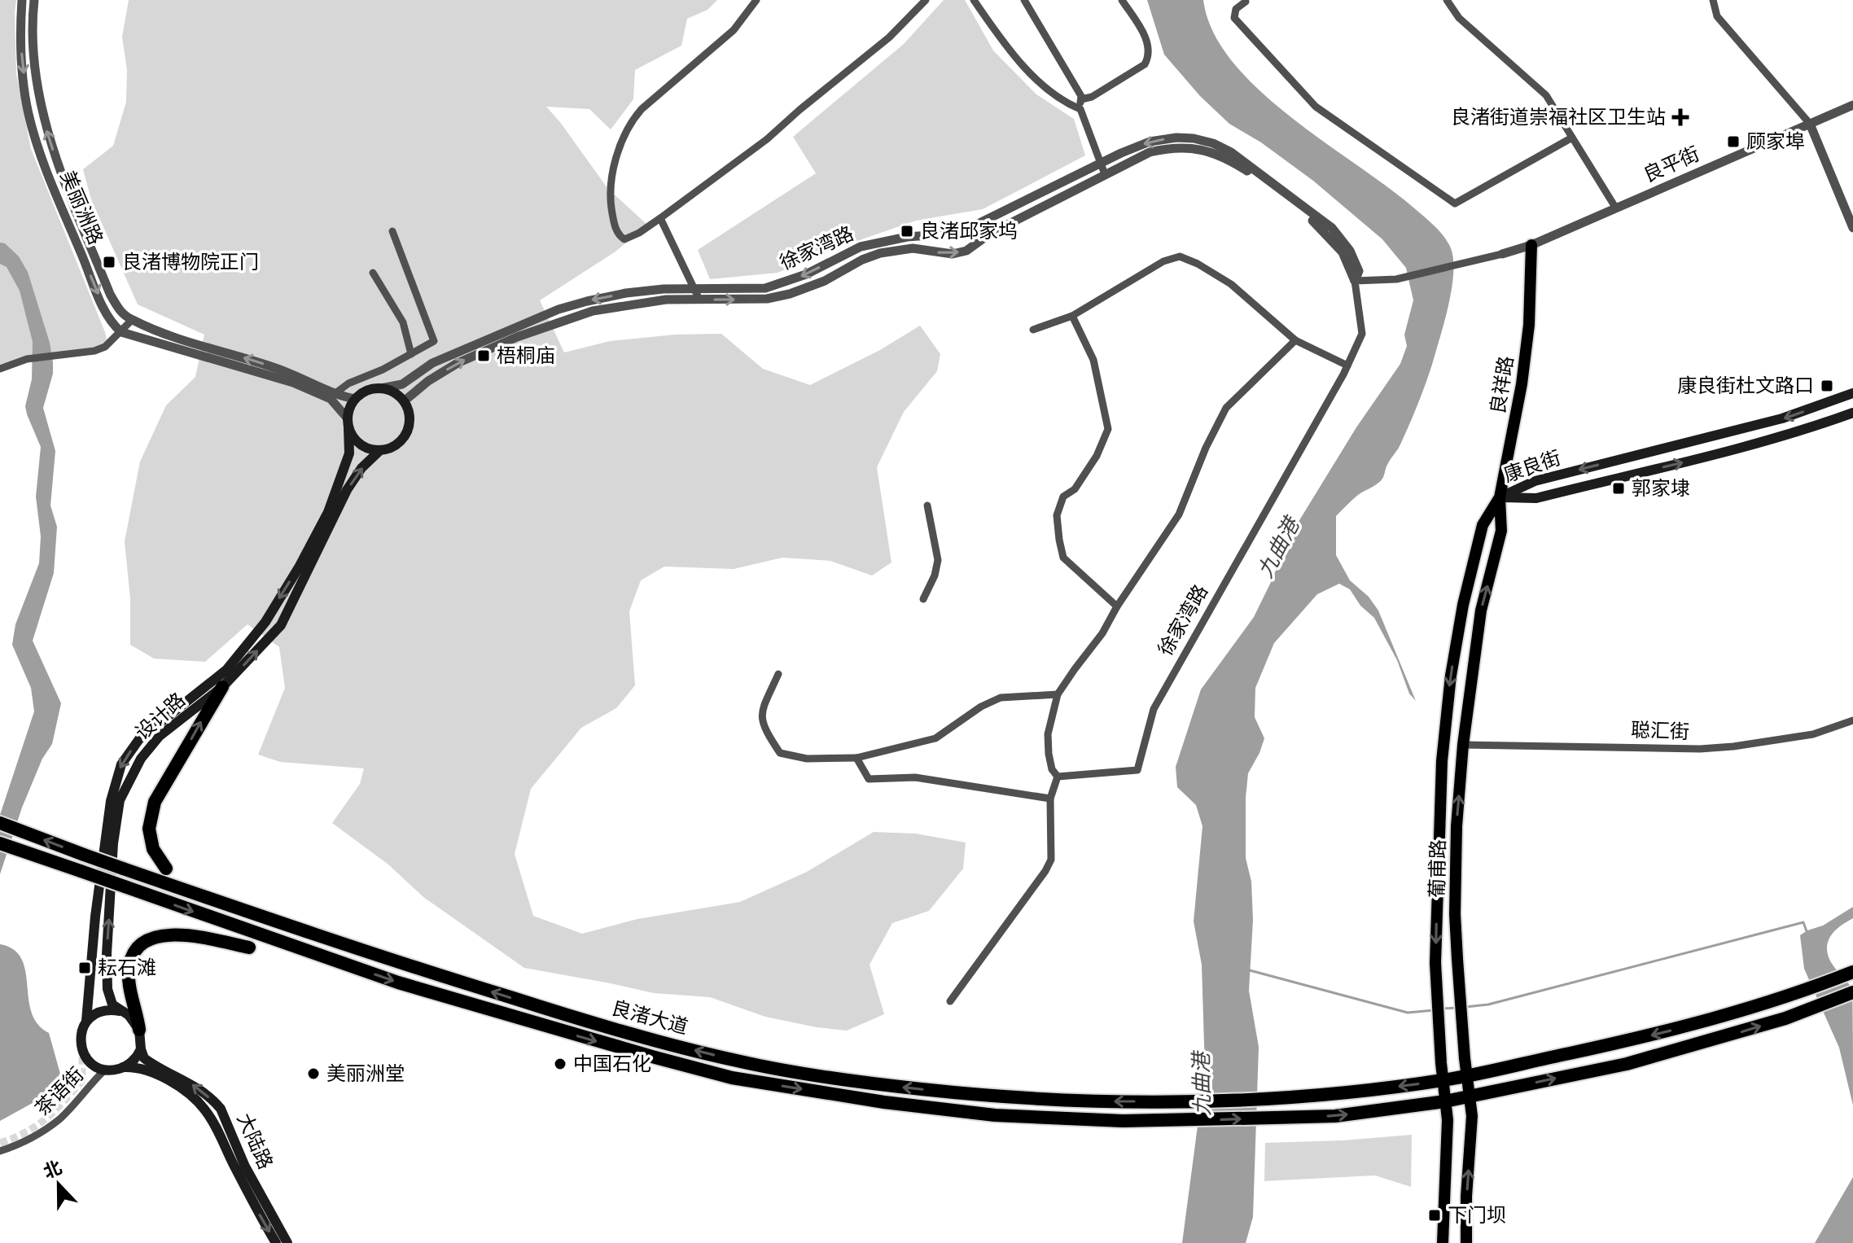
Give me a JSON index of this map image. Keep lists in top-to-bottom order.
{
  "streets": {
    "highway": ["良渚大道"],
    "main road": [
      "良祥路",
      "康良街",
      "设计路",
      "葡甫路",
      "大陆路"
    ],
    "street": [
      "良平街",
      "美丽洲路",
      "徐家湾路",
      "聪汇街",
      "茶语街"
    ]
  },
  "crossings": [
    ["良平街", "良祥路"],
    ["美丽洲路", "徐家湾路"],
    ["美丽洲路", "设计路"],
    ["徐家湾路", "设计路"],
    ["良祥路", "康良街"],
    ["良祥路", "葡甫路"],
    ["康良街", "葡甫路"],
    ["设计路", "茶语街"],
    ["设计路", "大陆路"],
    ["聪汇街", "葡甫路"],
    ["葡甫路", "良渚大道"],
    ["茶语街", "大陆路"]
  ],
  "water": ["九曲港"],
  "places": {
    "health": ["良渚街道崇福社区卫生站"],
    "transit": [
      "顾家埠",
      "良渚邱家坞",
      "良渚博物院正门",
      "梧桐庙",
      "康良街杜文路口",
      "郭家埭",
      "耘石滩",
      "下门坝"
    ],
    "other": ["中国石化", "美丽洲堂"]
  },
  "north": "top"
}
